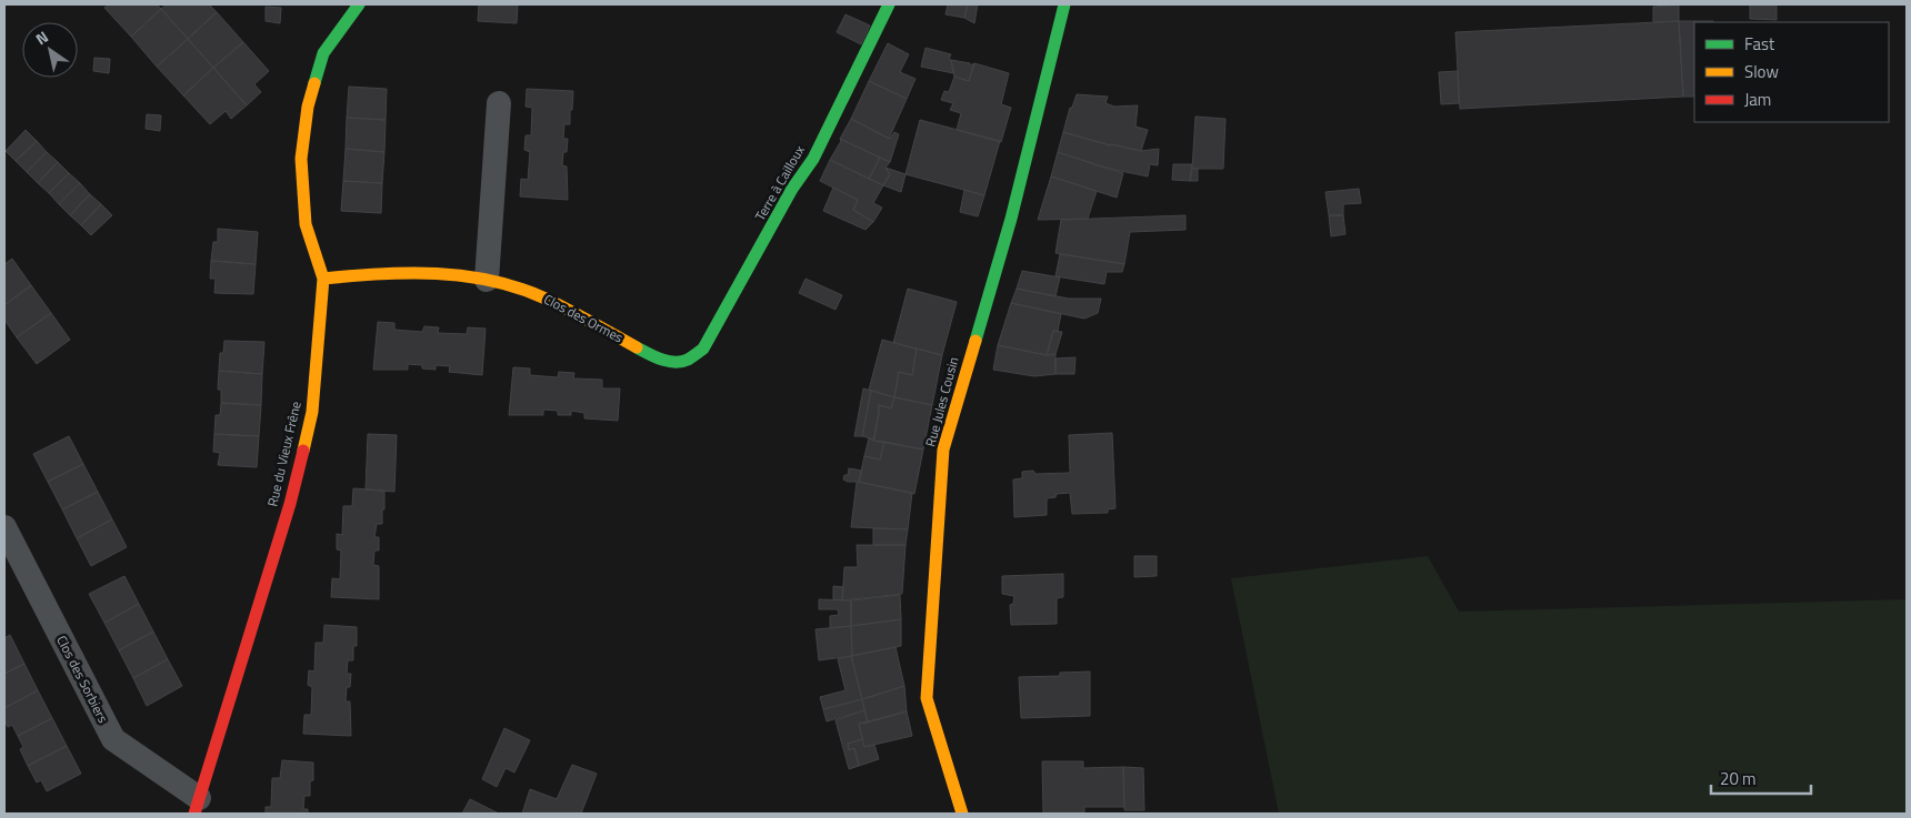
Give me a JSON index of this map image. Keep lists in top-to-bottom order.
{
  "streets": {
    "street": [
      "Terre à Cailloux",
      "Clos des Ormes",
      "Rue Jules Cousin",
      "Rue du Vieux Frêne",
      "Clos des Sorbiers"
    ]
  },
  "crossings": [
    ["Terre à Cailloux", "Clos des Ormes"],
    ["Clos des Ormes", "Rue du Vieux Frêne"],
    ["Rue du Vieux Frêne", "Clos des Sorbiers"]
  ],
  "legend": ["Fast", "Slow", "Jam"],
  "scale_bar": "20 m",
  "north": "top left"
}
